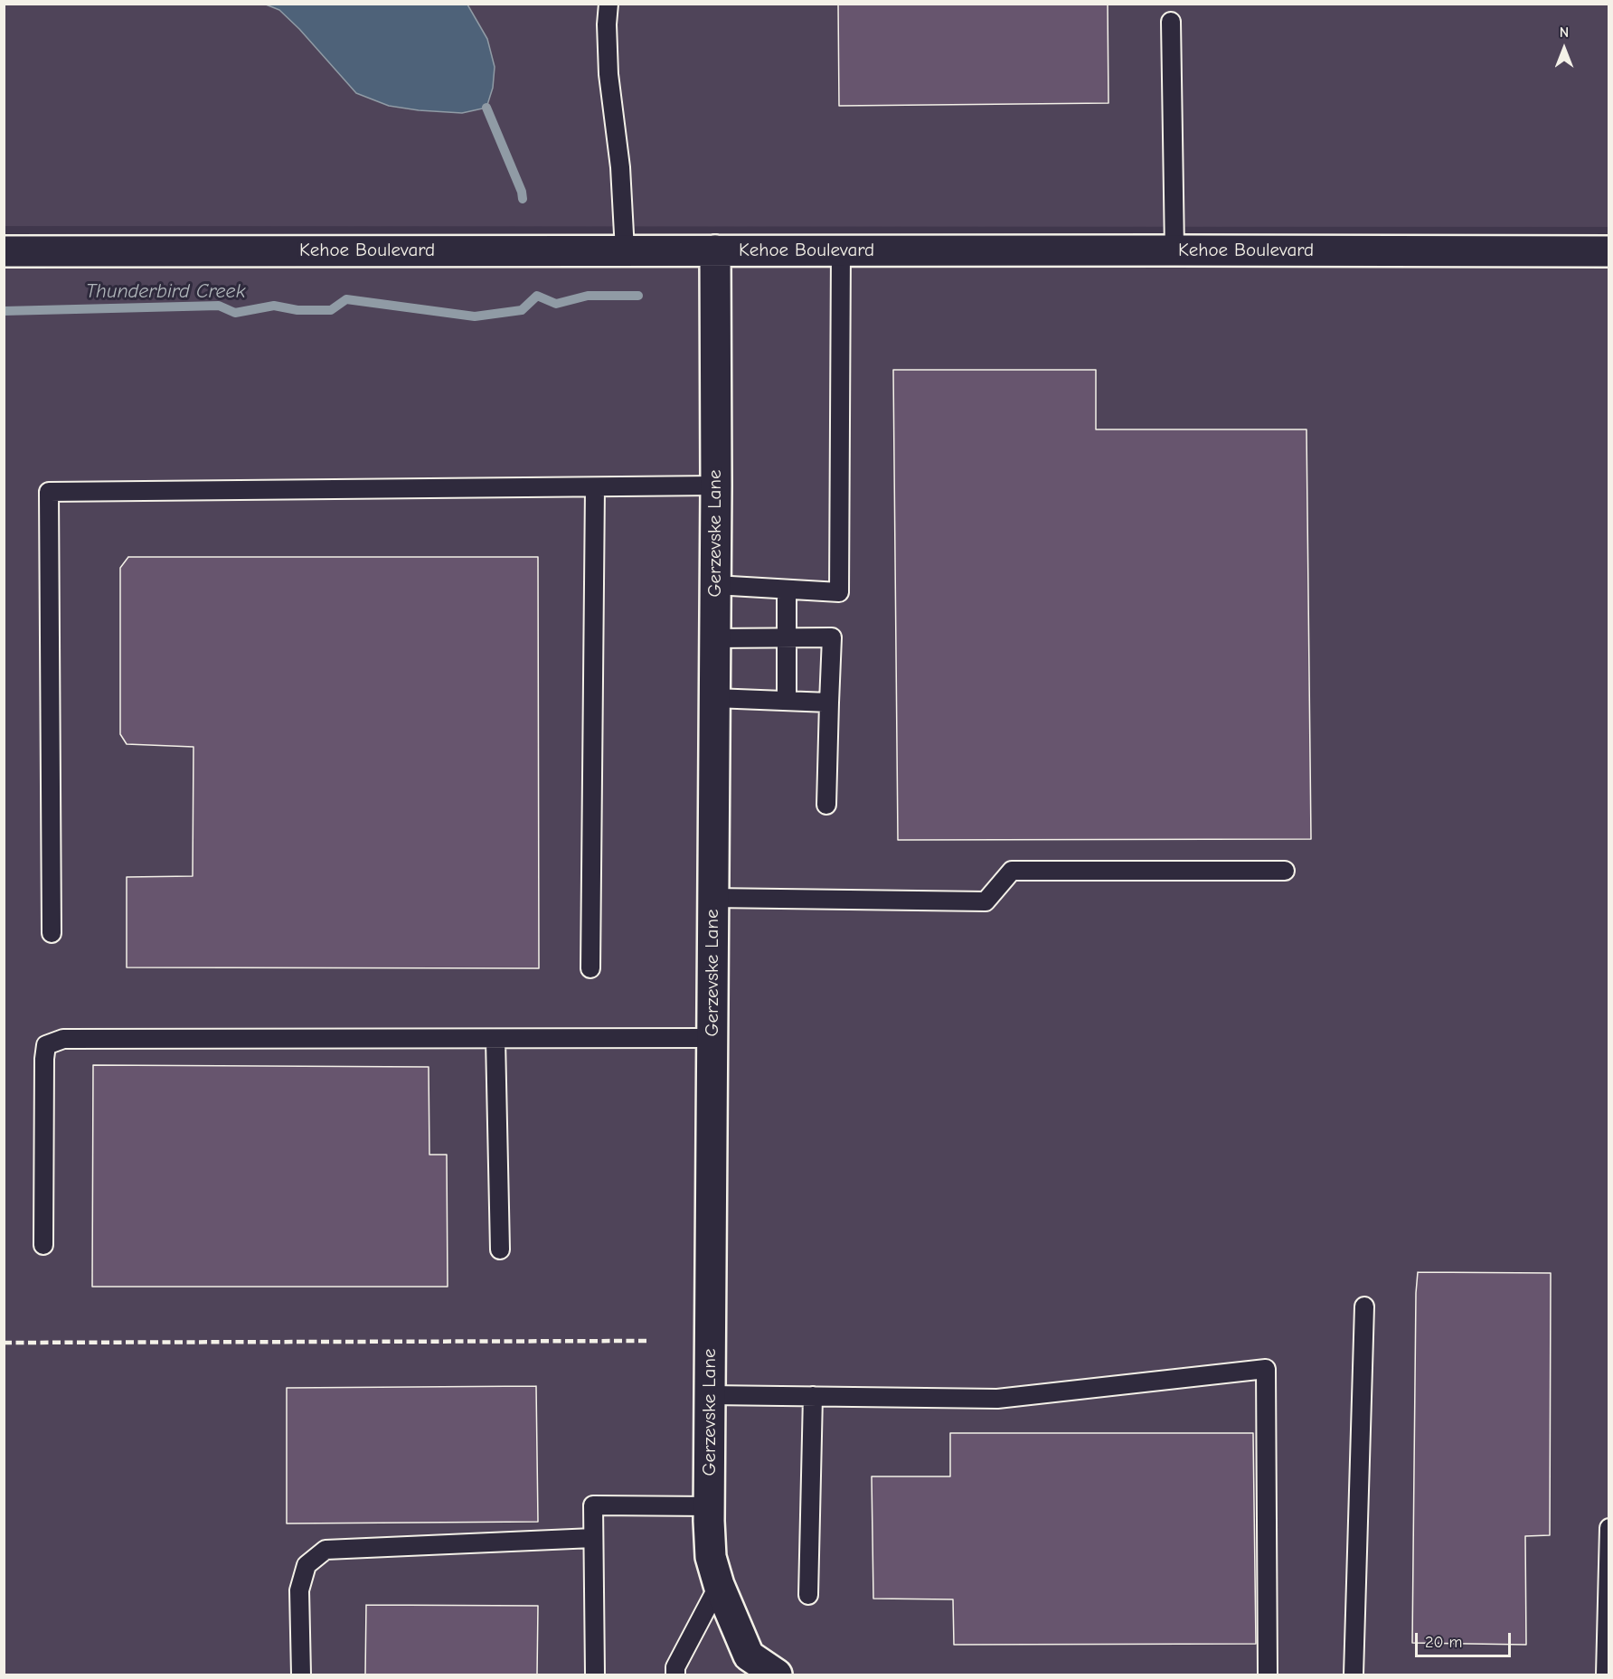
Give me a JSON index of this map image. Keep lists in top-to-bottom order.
{
  "streets": {
    "street": ["Kehoe Boulevard", "Gerzevske Lane"]
  },
  "crossings": [
    ["Kehoe Boulevard", "Gerzevske Lane"]
  ],
  "water": ["Thunderbird Creek"],
  "scale_bar": "20 m",
  "north": "top"
}
